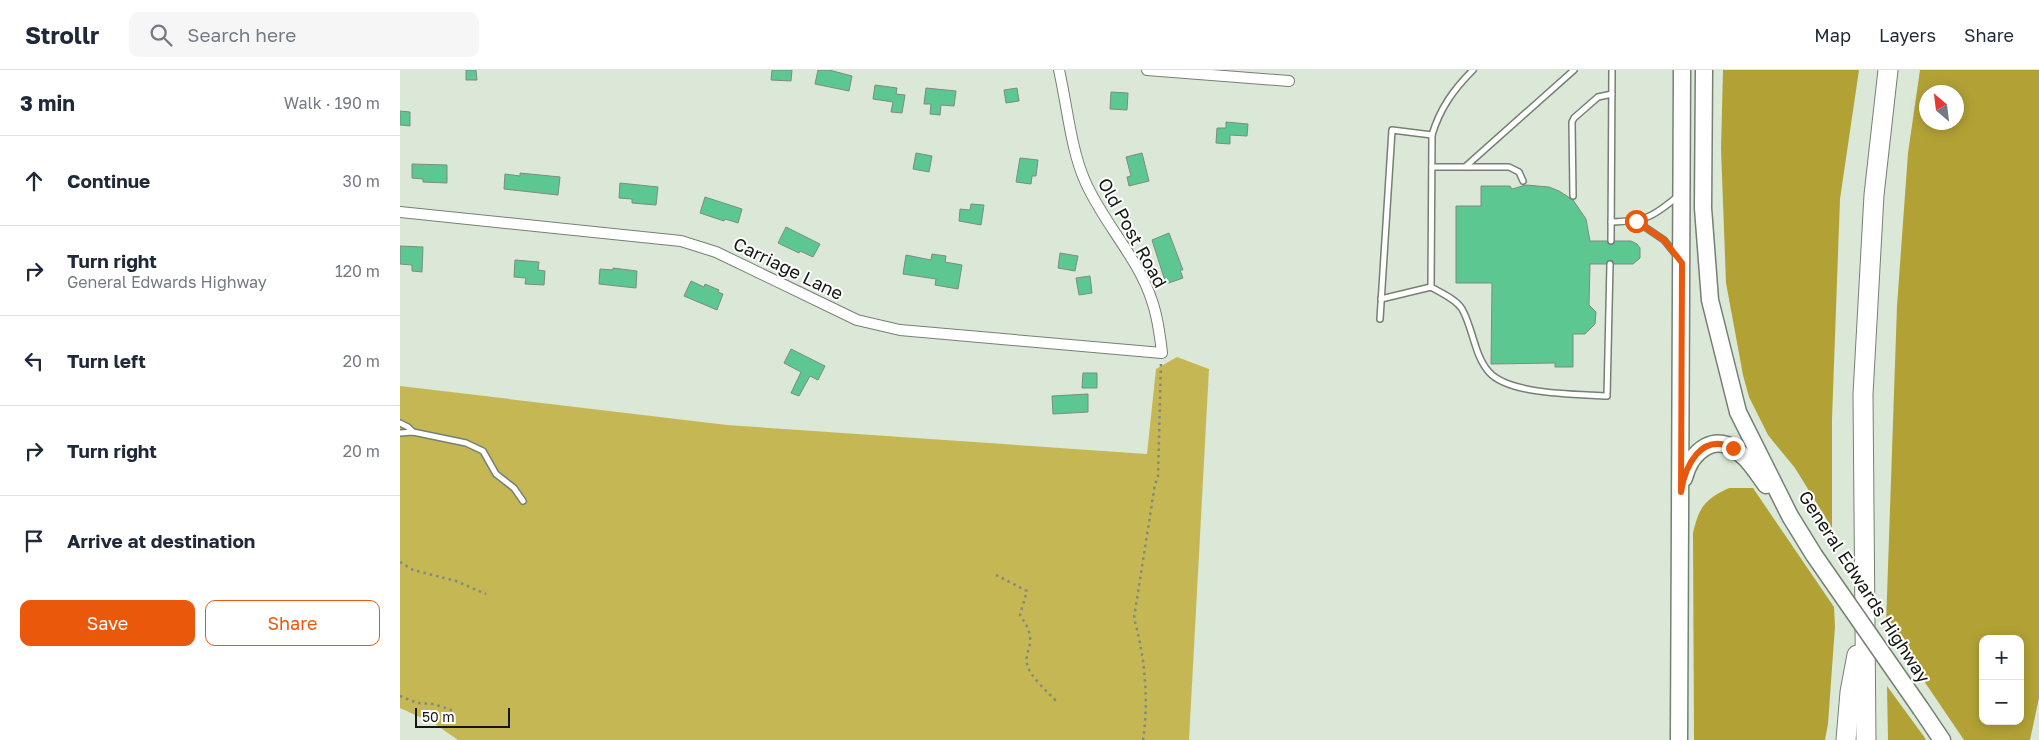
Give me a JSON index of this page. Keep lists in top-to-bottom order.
{
  "streets": {
    "main road": ["General Edwards Highway"],
    "street": ["Old Post Road", "Carriage Lane"]
  },
  "crossings": [
    ["Old Post Road", "Carriage Lane"]
  ],
  "scale_bar": "50 m",
  "north": "top left",
  "page": {
    "header": "Strollr",
    "search": "Search here",
    "nav": ["Map", "Layers", "Share"],
    "heading": ["3 min", "Walk · 190 m"],
    "list": [
      ["Continue", "30 m"],
      ["Turn right", "General Edwards Highway", "120 m"],
      ["Turn left", "20 m"],
      ["Turn right", "20 m"],
      "Arrive at destination"
    ],
    "buttons": ["Save", "Share"],
    "map_buttons": ["+", "−"],
    "scale": "50 m"
  }
}
